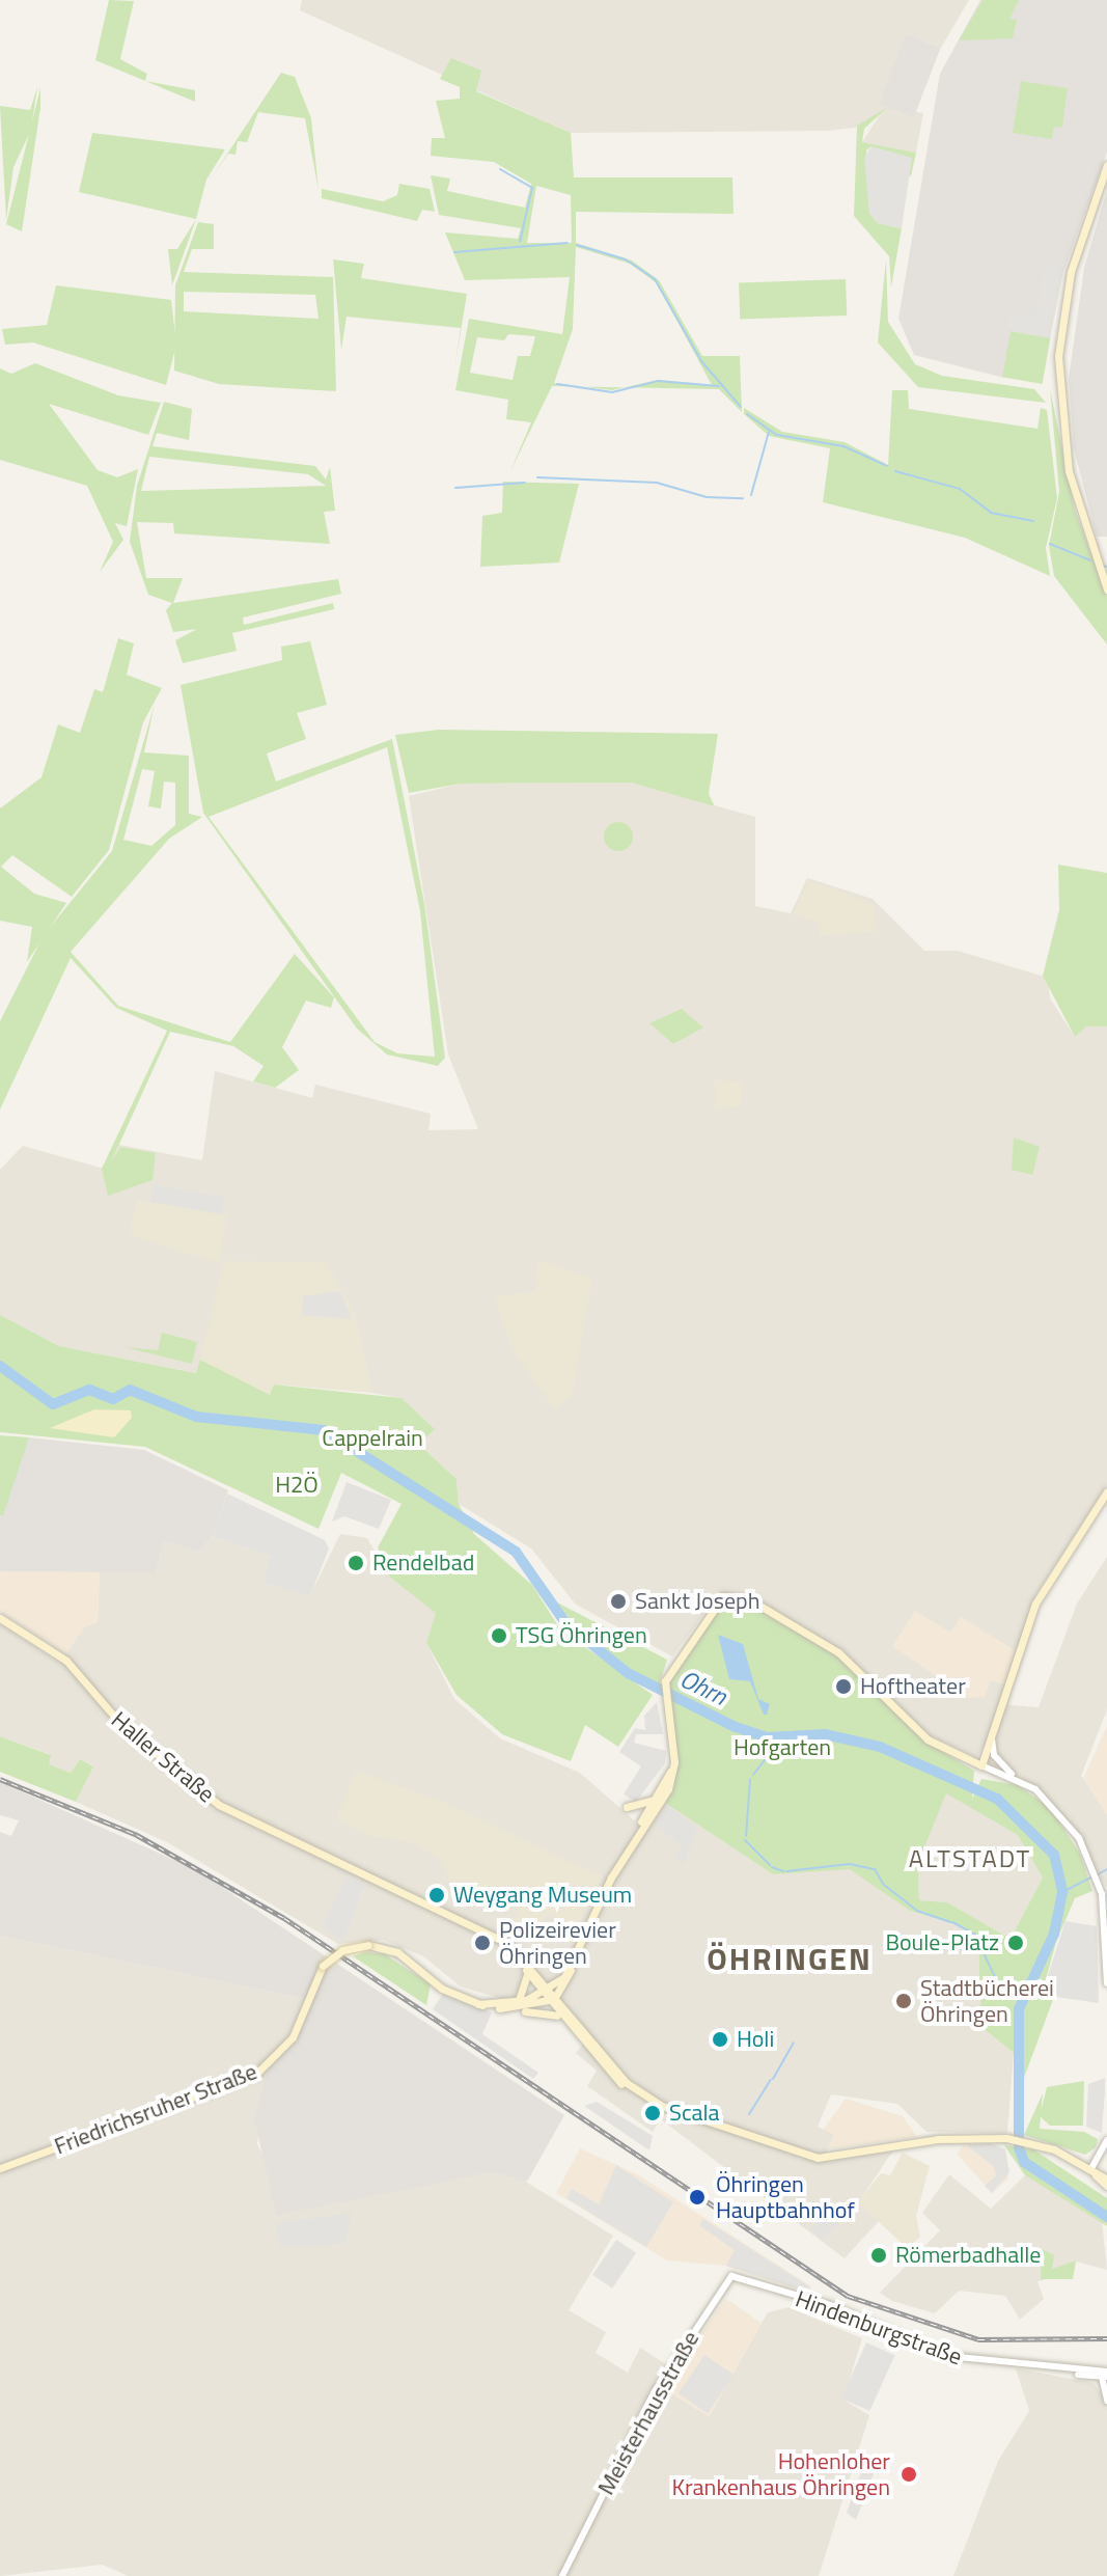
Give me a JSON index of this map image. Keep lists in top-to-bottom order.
{
  "streets": {
    "main road": ["Haller Straße", "Friedrichsruher Straße"],
    "street": ["Hindenburgstraße", "Meisterhausstraße"]
  },
  "crossings": [
    ["Haller Straße", "Friedrichsruher Straße"],
    ["Hindenburgstraße", "Meisterhausstraße"]
  ],
  "districts": ["ALTSTADT", "ÖHRINGEN"],
  "water": ["Ohrn"],
  "parks": ["Cappelrain", "H2Ö", "Hofgarten"],
  "places": [
    "Rendelbad",
    "Sankt Joseph",
    "TSG Öhringen",
    "Hoftheater",
    "Weygang Museum",
    "Polizeirevier Öhringen",
    "Boule-Platz",
    "Stadtbücherei Öhringen",
    "Holi",
    "Scala",
    "Öhringen Hauptbahnhof",
    "Römerbadhalle",
    "Hohenloher Krankenhaus Öhringen"
  ]
}
